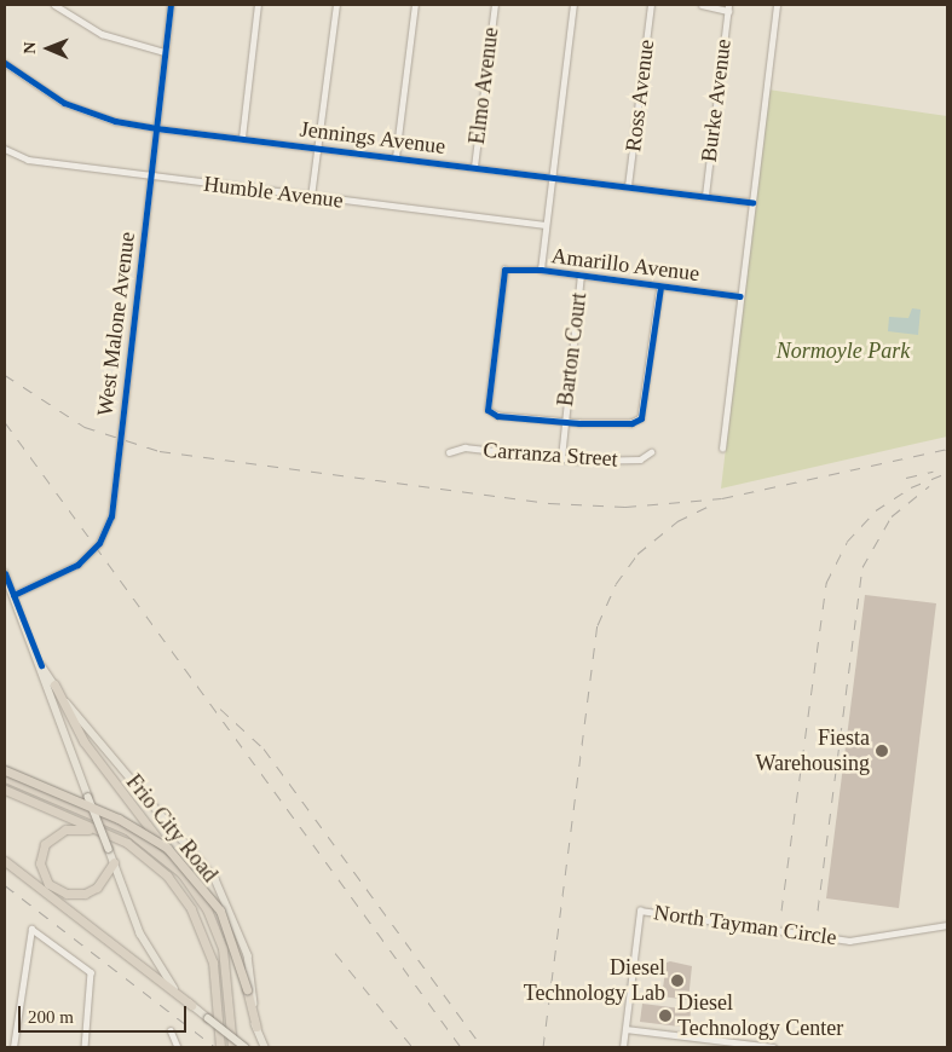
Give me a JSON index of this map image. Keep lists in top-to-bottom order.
{
  "streets": {
    "main road": ["Frio City Road"],
    "street": [
      "Elmo Avenue",
      "Ross Avenue",
      "Burke Avenue",
      "Jennings Avenue",
      "Humble Avenue",
      "Amarillo Avenue",
      "West Malone Avenue",
      "Barton Court",
      "Carranza Street",
      "North Tayman Circle"
    ]
  },
  "crossings": [
    ["Elmo Avenue", "Jennings Avenue"],
    ["Ross Avenue", "Jennings Avenue"],
    ["Burke Avenue", "Jennings Avenue"],
    ["Jennings Avenue", "West Malone Avenue"],
    ["Humble Avenue", "West Malone Avenue"],
    ["Amarillo Avenue", "Barton Court"],
    ["West Malone Avenue", "Frio City Road"],
    ["Barton Court", "Carranza Street"]
  ],
  "parks": ["Normoyle Park"],
  "places": ["Fiesta Warehousing", "Diesel Technology Lab", "Diesel Technology Center"],
  "scale_bar": "200 m",
  "north": "left"
}
